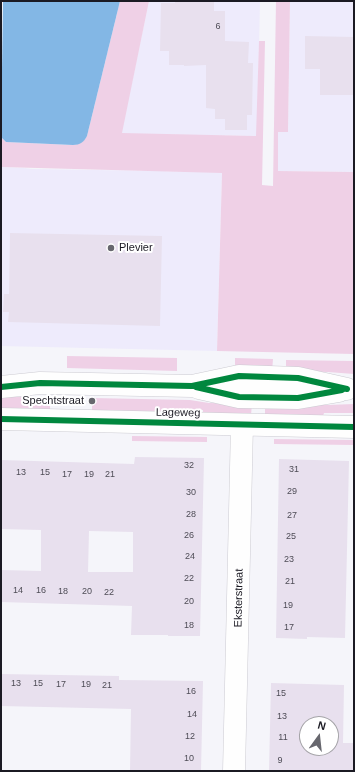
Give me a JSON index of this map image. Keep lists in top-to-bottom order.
{
  "streets": {
    "street": ["Lageweg", "Eksterstraat"]
  },
  "crossings": [
    ["Lageweg", "Eksterstraat"]
  ],
  "places": ["Plevier", "Spechtstraat"],
  "house_numbers": [
    "6",
    "32",
    "31",
    "13",
    "15",
    "17",
    "19",
    "21",
    "29",
    "30",
    "28",
    "27",
    "26",
    "25",
    "24",
    "23",
    "22",
    "21",
    "14",
    "16",
    "18",
    "20",
    "22",
    "20",
    "19",
    "18",
    "17",
    "13",
    "15",
    "17",
    "19",
    "21",
    "16",
    "15",
    "14",
    "13",
    "12",
    "11",
    "10",
    "9"
  ],
  "north": "top"
}
